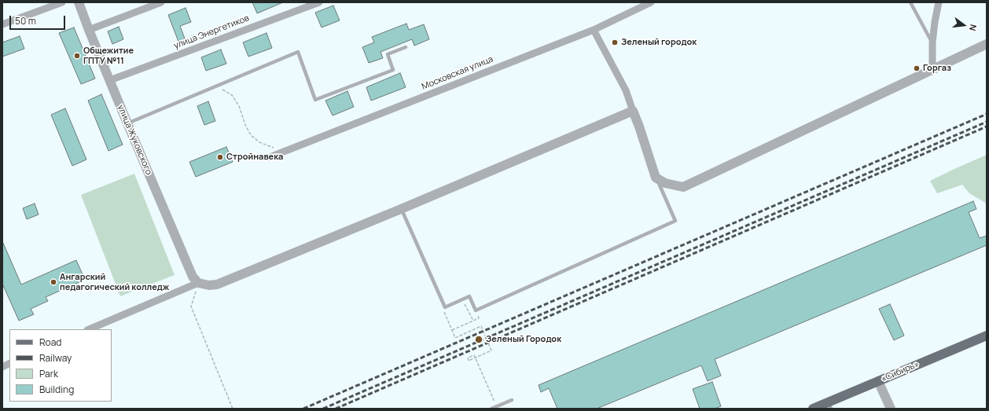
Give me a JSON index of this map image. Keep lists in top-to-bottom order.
{
  "streets": {
    "main road": ["«Сибирь»"],
    "street": ["улица Энергетиков", "Московская улица", "улица Жуковского"]
  },
  "crossings": [
    ["улица Энергетиков", "улица Жуковского"]
  ],
  "places": [
    "Зеленый городок",
    "Общежитие ГПТУ №11",
    "Горгаз",
    "Стройнавека",
    "Ангарский педагогический колледж",
    "Зеленый Городок"
  ],
  "legend": [
    "Road",
    "Railway",
    "Park",
    "Building"
  ],
  "scale_bar": "50 m",
  "north": "right"
}
